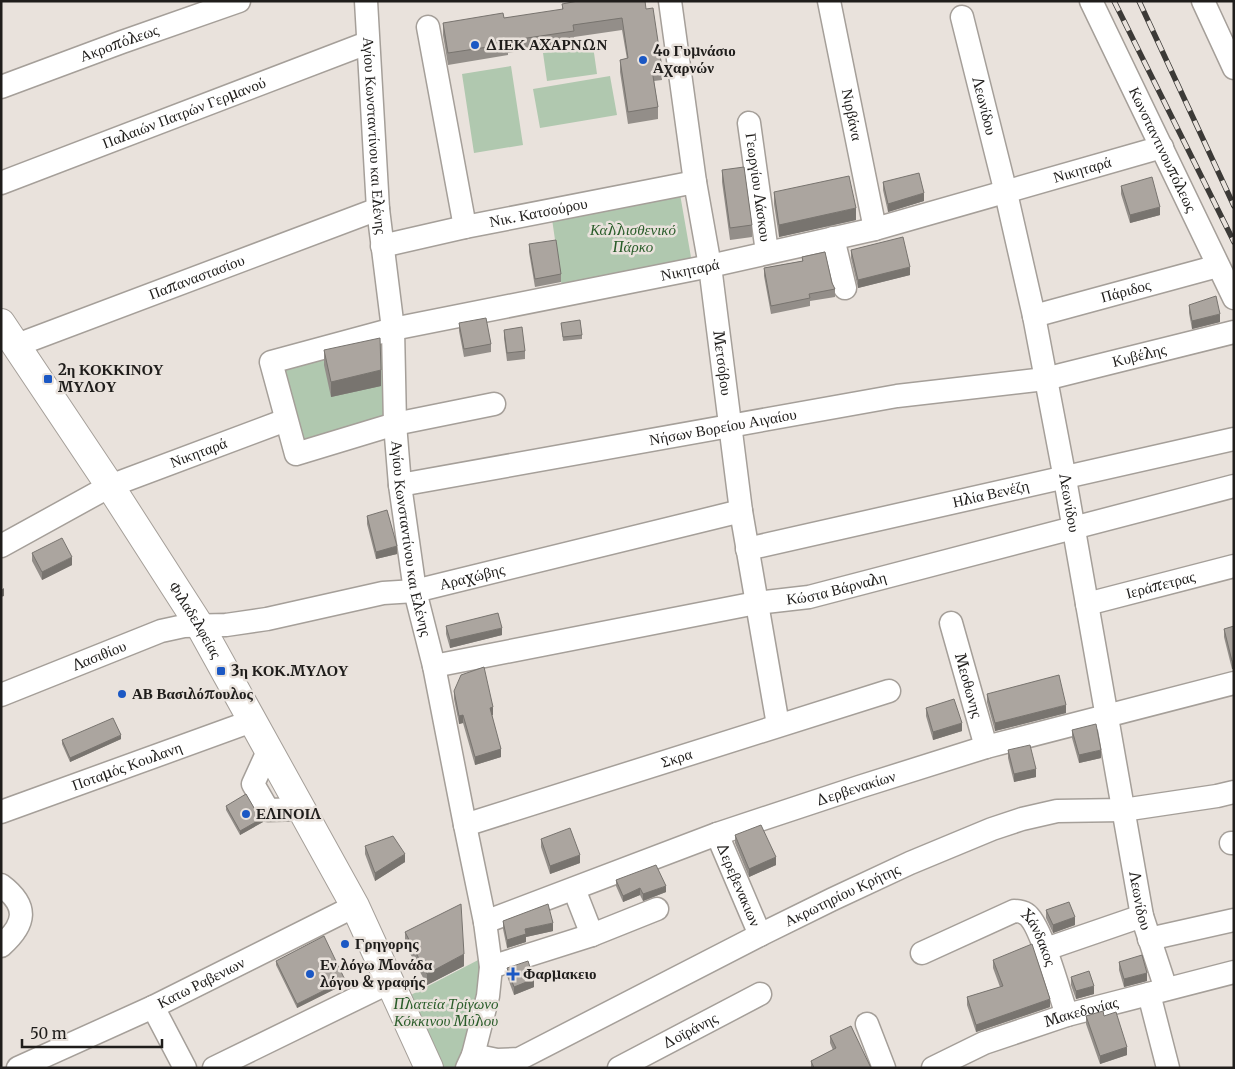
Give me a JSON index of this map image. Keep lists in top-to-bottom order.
{
  "streets": {
    "main road": ["Φιλαδελφείας"],
    "street": [
      "Ακροπόλεως",
      "Λεωνίδου",
      "Παλαιών Πατρών Γερμανού",
      "Νιρβάνα",
      "Αγίου Κωνσταντίνου και Ελένης",
      "Κωνσταντινουπόλεως",
      "Νικηταρά",
      "Γεωργίου Λάσκου",
      "Νικ. Κατσούρου",
      "Παπαναστασίου",
      "Πάριδος",
      "Κυβέλης",
      "Μετσόβου",
      "Νήσων Βορείου Αιγαίου",
      "Ηλία Βενέζη",
      "Αραχώβης",
      "Ιεράπετρας",
      "Κώστα Βάρναλη",
      "Λασιθίου",
      "Μεοθωνης",
      "Σκρα",
      "Ποταμός Κουλανη",
      "Δερβενακίων",
      "Δερεβενακιων",
      "Ακρωτηρίου Κρήτης",
      "Χάνδακος",
      "Κατω Ραβενιων",
      "Μακεδονίας",
      "Δοϊράνης"
    ]
  },
  "crossings": [
    ["Λεωνίδου", "Νικηταρά"],
    ["Λεωνίδου", "Πάριδος"],
    ["Λεωνίδου", "Κυβέλης"],
    ["Λεωνίδου", "Νήσων Βορείου Αιγαίου"],
    ["Λεωνίδου", "Ηλία Βενέζη"],
    ["Λεωνίδου", "Ιεράπετρας"],
    ["Λεωνίδου", "Κώστα Βάρναλη"],
    ["Λεωνίδου", "Δερβενακίων"],
    ["Λεωνίδου", "Ακρωτηρίου Κρήτης"],
    ["Λεωνίδου", "Μακεδονίας"],
    ["Παλαιών Πατρών Γερμανού", "Αγίου Κωνσταντίνου και Ελένης"],
    ["Νιρβάνα", "Νικηταρά"],
    ["Αγίου Κωνσταντίνου και Ελένης", "Νικηταρά"],
    ["Αγίου Κωνσταντίνου και Ελένης", "Νικ. Κατσούρου"],
    ["Αγίου Κωνσταντίνου και Ελένης", "Παπαναστασίου"],
    ["Αγίου Κωνσταντίνου και Ελένης", "Νήσων Βορείου Αιγαίου"],
    ["Αγίου Κωνσταντίνου και Ελένης", "Αραχώβης"],
    ["Αγίου Κωνσταντίνου και Ελένης", "Κώστα Βάρναλη"],
    ["Αγίου Κωνσταντίνου και Ελένης", "Σκρα"],
    ["Αγίου Κωνσταντίνου και Ελένης", "Δερβενακίων"],
    ["Αγίου Κωνσταντίνου και Ελένης", "Ακρωτηρίου Κρήτης"],
    ["Κωνσταντινουπόλεως", "Νικηταρά"],
    ["Κωνσταντινουπόλεως", "Πάριδος"],
    ["Νικηταρά", "Γεωργίου Λάσκου"],
    ["Νικηταρά", "Μετσόβου"],
    ["Νικηταρά", "Φιλαδελφείας"],
    ["Νικ. Κατσούρου", "Μετσόβου"],
    ["Παπαναστασίου", "Φιλαδελφείας"],
    ["Κυβέλης", "Νήσων Βορείου Αιγαίου"],
    ["Μετσόβου", "Νήσων Βορείου Αιγαίου"],
    ["Μετσόβου", "Ηλία Βενέζη"],
    ["Μετσόβου", "Αραχώβης"],
    ["Μετσόβου", "Κώστα Βάρναλη"],
    ["Μετσόβου", "Σκρα"],
    ["Αραχώβης", "Φιλαδελφείας"],
    ["Αραχώβης", "Λασιθίου"],
    ["Φιλαδελφείας", "Λασιθίου"],
    ["Φιλαδελφείας", "Ποταμός Κουλανη"],
    ["Φιλαδελφείας", "Κατω Ραβενιων"],
    ["Μεοθωνης", "Δερβενακίων"],
    ["Δερβενακίων", "Δερεβενακιων"],
    ["Δερεβενακιων", "Ακρωτηρίου Κρήτης"],
    ["Χάνδακος", "Μακεδονίας"]
  ],
  "parks": ["Καλλισθενικό Πάρκο", "Πλατεία Τρίγωνο Κόκκινου Μύλου"],
  "places": {
    "other": [
      "ΔΙΕΚ ΑΧΑΡΝΩΝ",
      "4ο Γυμνάσιο Αχαρνών",
      "ΑΒ Βασιλόπουλος",
      "ΕΛΙΝΟΙΛ",
      "Γρηγορης",
      "Εν λόγω Μονάδα λόγου & γραφής"
    ],
    "transit": ["2η ΚΟΚΚΙΝΟΥ ΜΥΛΟΥ", "3η ΚΟΚ.ΜΥΛΟΥ"],
    "health": ["Φαρμακειο"]
  },
  "scale_bar": "50 m"
}
